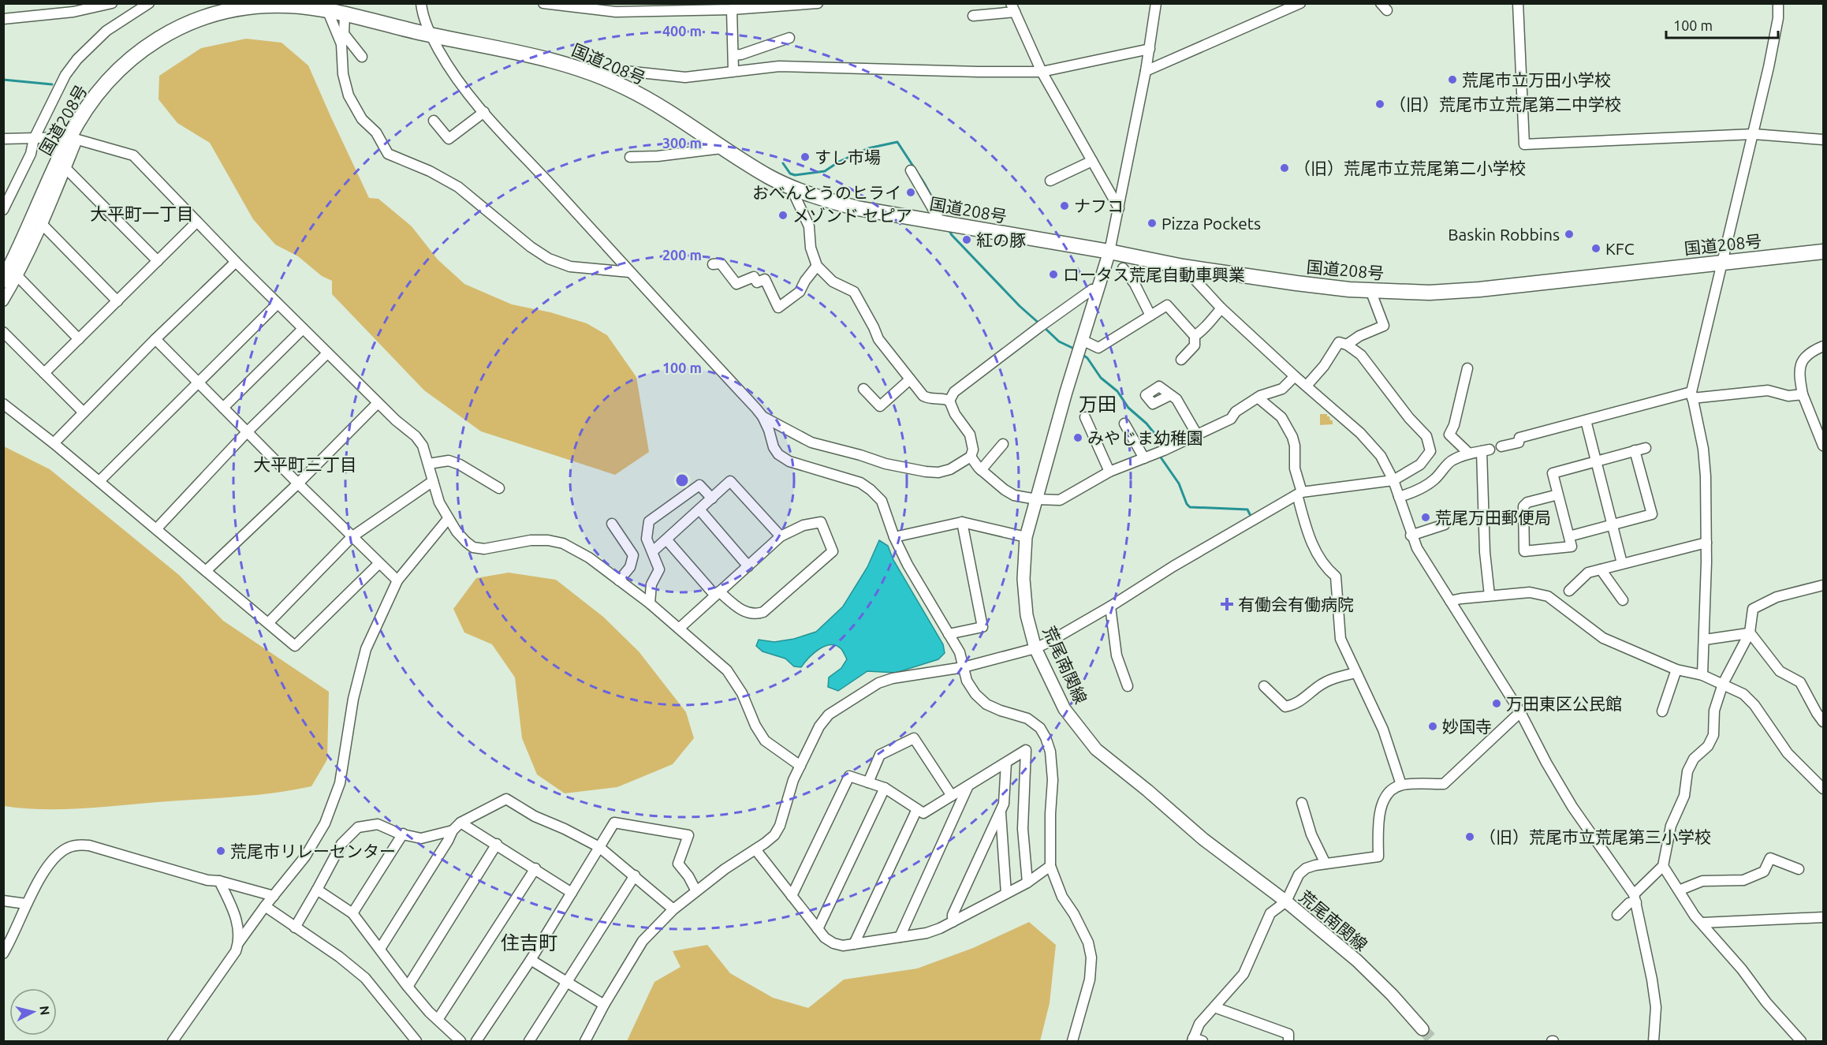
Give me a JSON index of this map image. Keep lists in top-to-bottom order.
{
  "streets": {
    "highway": ["国道208号"],
    "main road": ["荒尾南関線"]
  },
  "crossings": [
    ["国道208号", "荒尾南関線"]
  ],
  "districts": [
    "大平町一丁目",
    "万田",
    "大平町三丁目",
    "住吉町"
  ],
  "places": {
    "other": [
      "荒尾市立万田小学校",
      "（旧）荒尾市立荒尾第二中学校",
      "すし市場",
      "（旧）荒尾市立荒尾第二小学校",
      "おべんとうのヒライ",
      "ナフコ",
      "メゾンド セピア",
      "Pizza Pockets",
      "Baskin Robbins",
      "紅の豚",
      "KFC",
      "ロータス荒尾自動車興業",
      "みやじま幼稚園",
      "荒尾万田郵便局",
      "万田東区公民館",
      "妙国寺",
      "（旧）荒尾市立荒尾第三小学校",
      "荒尾市リレーセンター"
    ],
    "health": ["有働会有働病院"]
  },
  "scale_bar": "100 m",
  "north": "right",
  "rings": [
    "400 m",
    "300 m",
    "200 m",
    "100 m"
  ]
}
